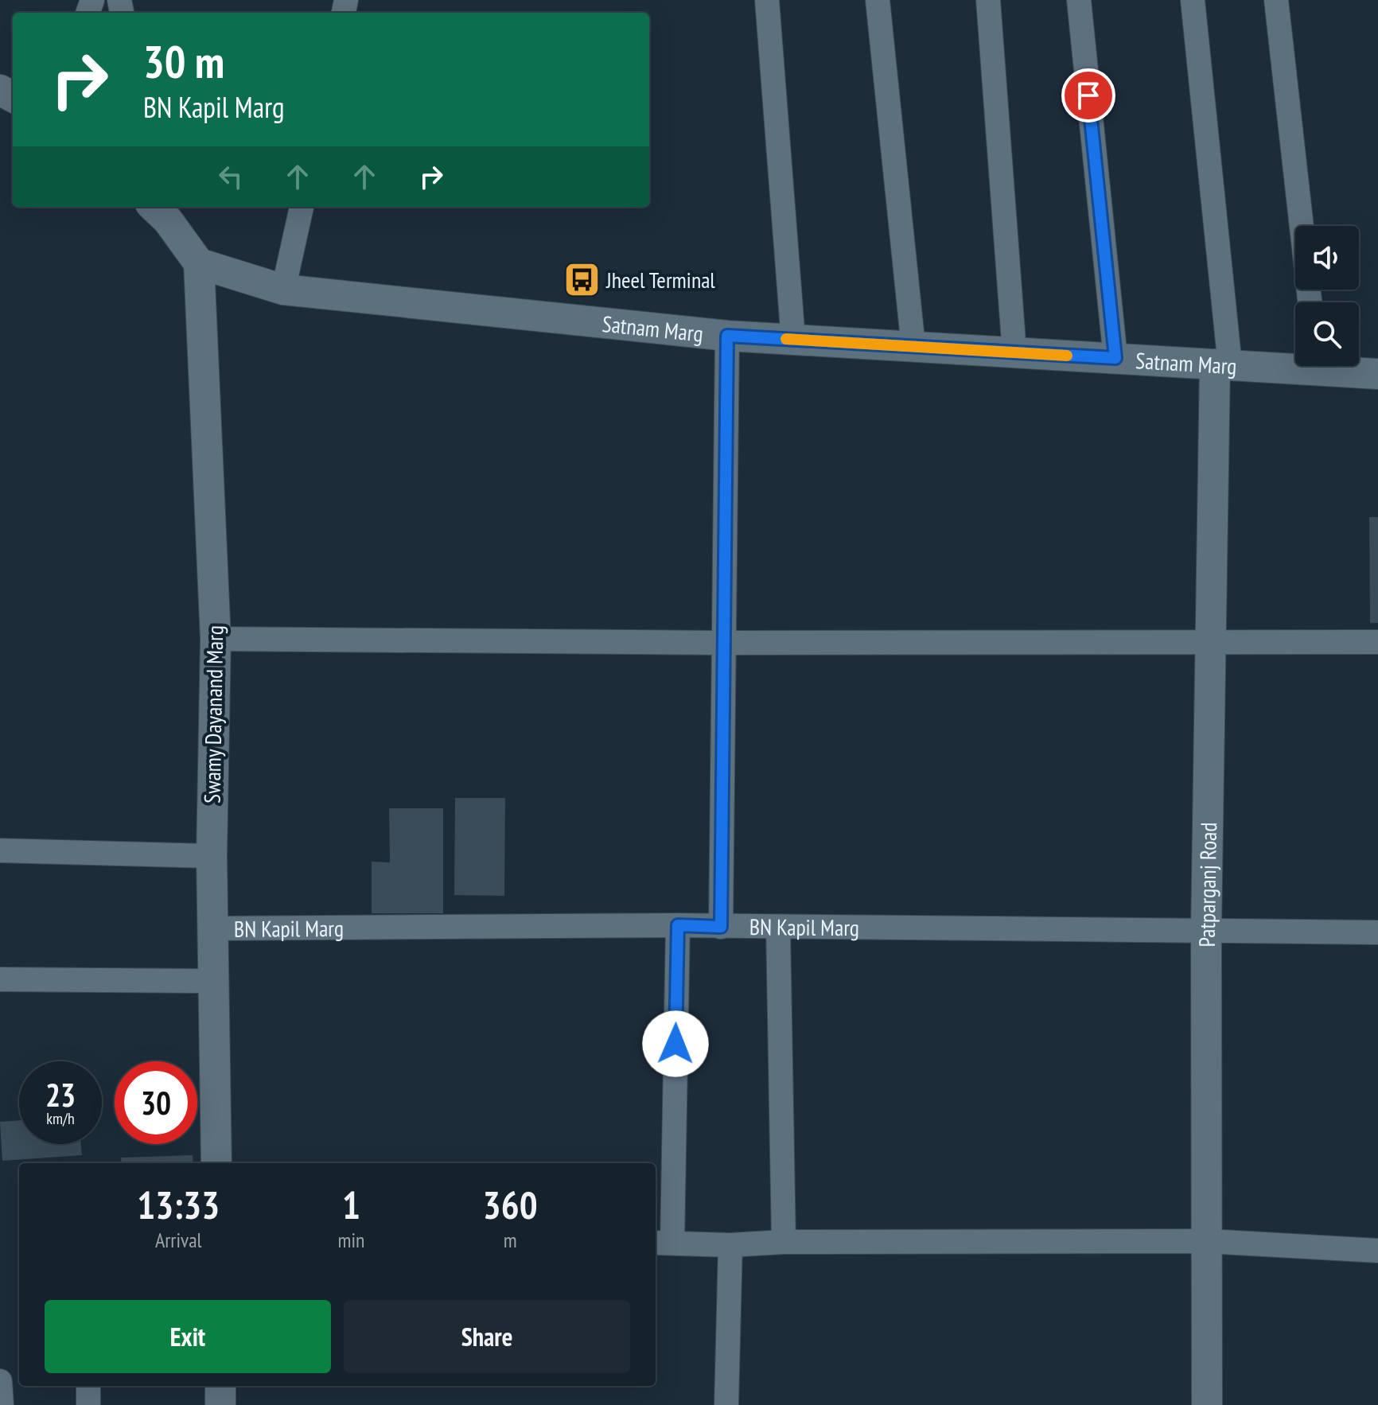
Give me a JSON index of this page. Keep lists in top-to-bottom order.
{
  "streets": {
    "street": [
      "Satnam Marg",
      "Swamy Dayanand Marg",
      "Patparganj Road",
      "BN Kapil Marg"
    ]
  },
  "crossings": [
    ["Satnam Marg", "Swamy Dayanand Marg"],
    ["Satnam Marg", "Patparganj Road"],
    ["Swamy Dayanand Marg", "BN Kapil Marg"],
    ["Patparganj Road", "BN Kapil Marg"]
  ],
  "places": {
    "bus stop": ["Jheel Terminal"]
  },
  "page": {
    "turn": ["30 m", "BN Kapil Marg"],
    "speed": "23 km/h",
    "limit": "30",
    "eta": [
      "13:33",
      "Arrival",
      "1",
      "min",
      "360",
      "m"
    ],
    "buttons": ["Exit", "Share"]
  }
}
